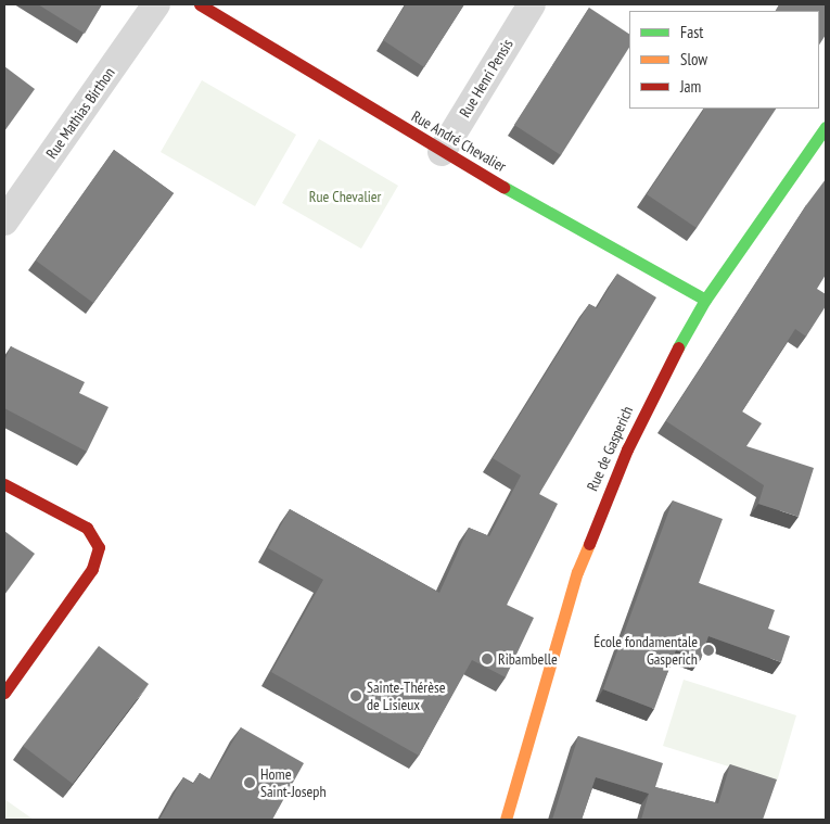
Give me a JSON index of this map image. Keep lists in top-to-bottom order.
{
  "streets": {
    "street": [
      "Rue Henri Pensis",
      "Rue Mathias Birthon",
      "Rue André Chevalier",
      "Rue de Gasperich"
    ]
  },
  "crossings": [
    ["Rue Henri Pensis", "Rue André Chevalier"],
    ["Rue André Chevalier", "Rue de Gasperich"]
  ],
  "parks": ["Rue Chevalier"],
  "places": [
    "École fondamentale Gasperich",
    "Ribambelle",
    "Sainte-Thérèse de Lisieux",
    "Home Saint-Joseph"
  ],
  "legend": ["Fast", "Slow", "Jam"]
}
